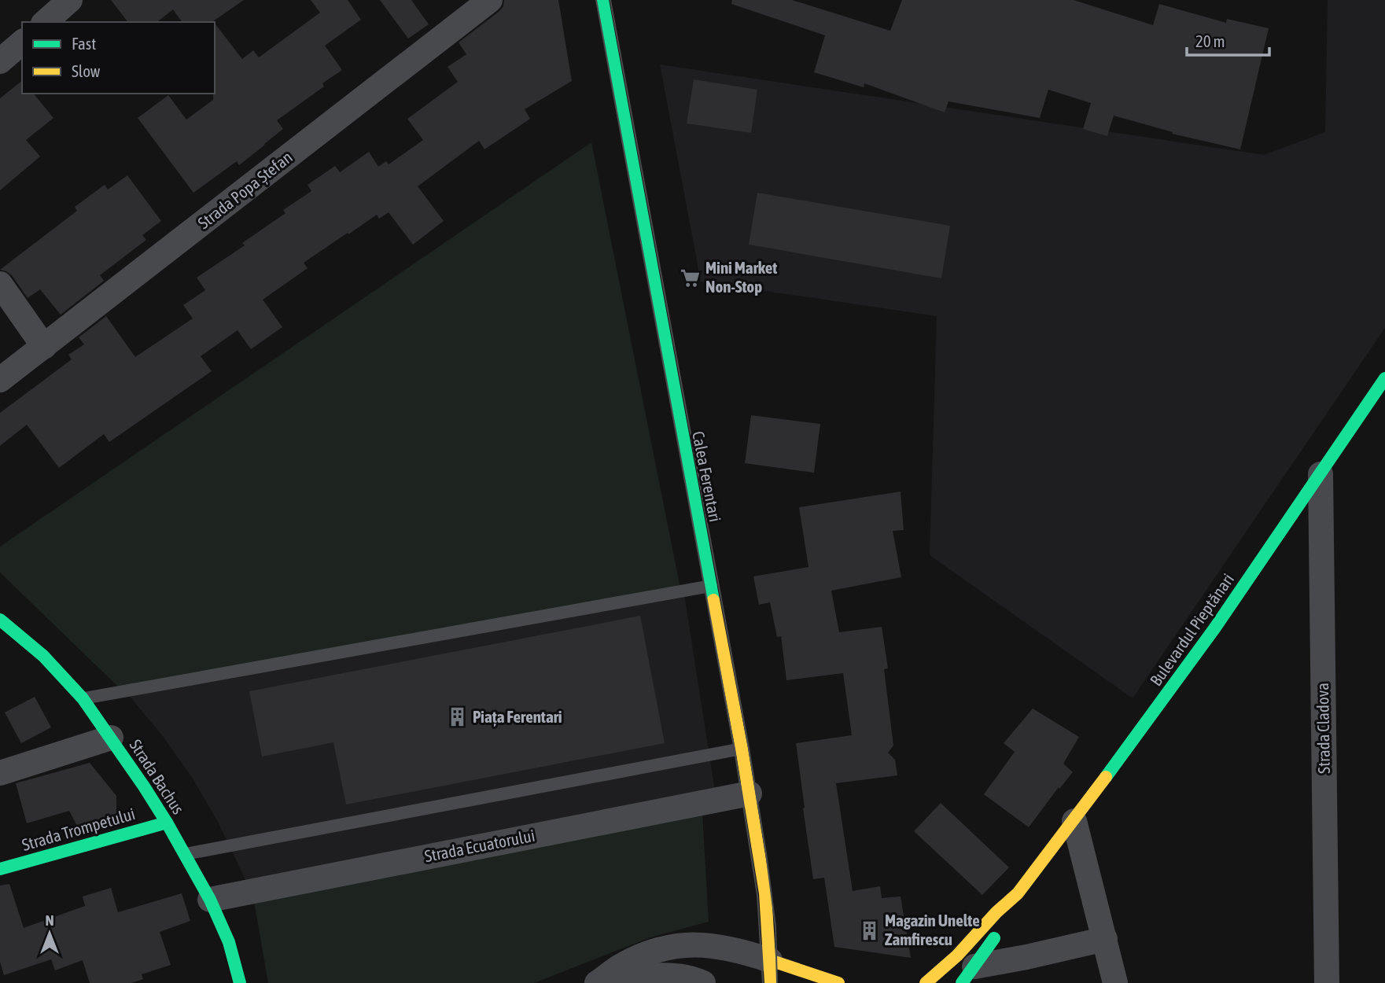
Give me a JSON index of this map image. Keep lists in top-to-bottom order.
{
  "streets": {
    "main road": [
      "Calea Ferentari",
      "Bulevardul Pieptănari",
      "Strada Bachus",
      "Strada Trompetului"
    ],
    "street": ["Strada Popa Ștefan", "Strada Cladova", "Strada Ecuatorului"]
  },
  "crossings": [
    ["Calea Ferentari", "Strada Ecuatorului"],
    ["Bulevardul Pieptănari", "Strada Cladova"],
    ["Strada Bachus", "Strada Trompetului"],
    ["Strada Bachus", "Strada Ecuatorului"]
  ],
  "places": {
    "supermarket": ["Mini Market Non-Stop"],
    "building": ["Piața Ferentari", "Magazin Unelte Zamfirescu"]
  },
  "legend": ["Fast", "Slow"],
  "scale_bar": "20 m",
  "north": "top"
}
